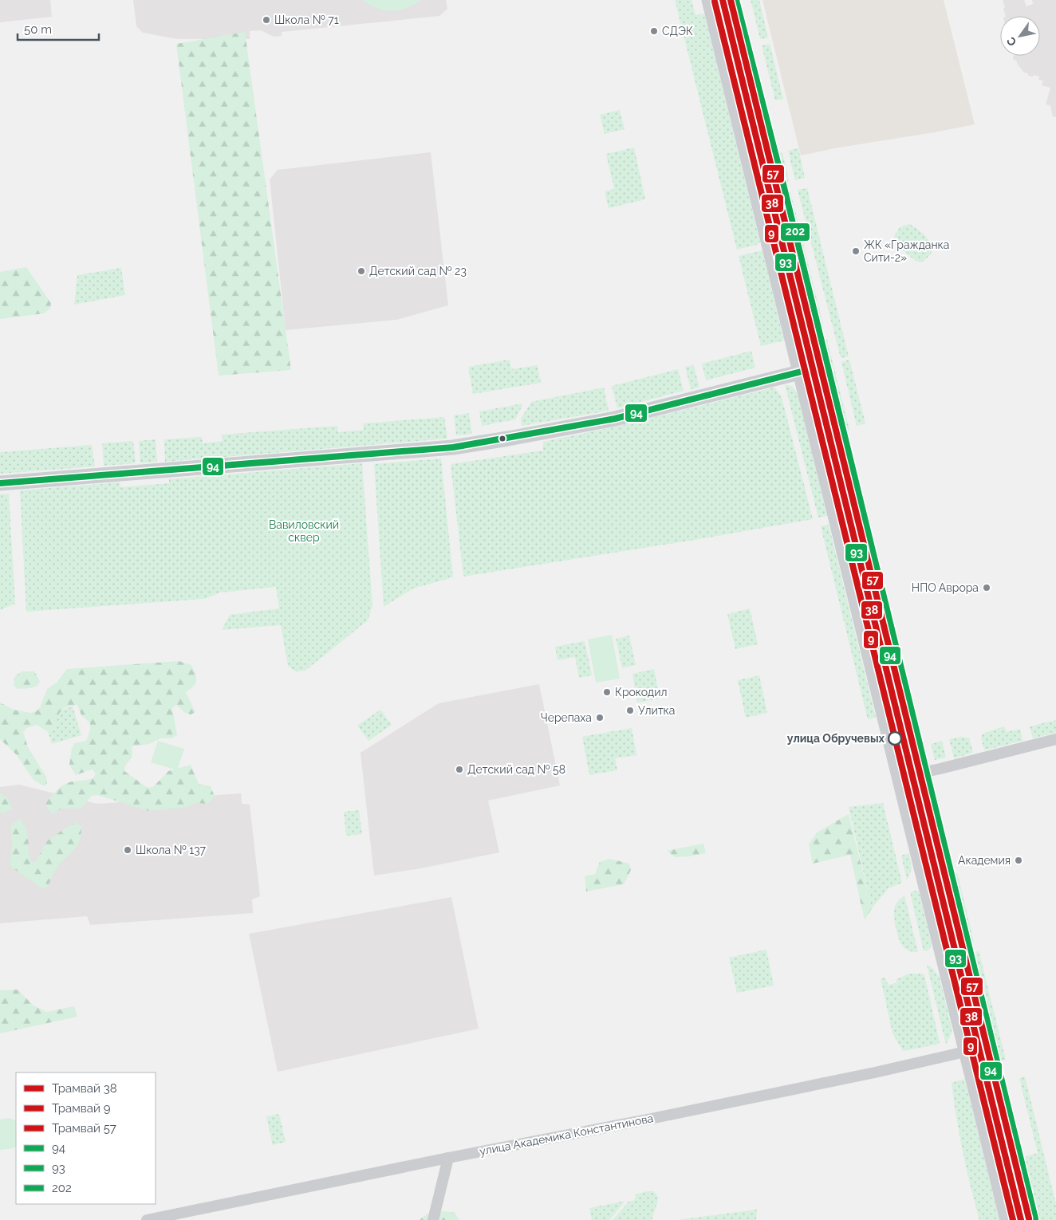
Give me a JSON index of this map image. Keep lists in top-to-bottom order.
{
  "streets": {
    "street": ["улица Академика Константинова"]
  },
  "parks": ["Вавиловский сквер"],
  "places": [
    "Школа № 71",
    "СДЭК",
    "ЖК «Гражданка Сити-2»",
    "Детский сад № 23",
    "НПО Аврора",
    "Крокодил",
    "Улитка",
    "Черепаха",
    "улица Обручевых",
    "Детский сад № 58",
    "Школа № 137",
    "Академия"
  ],
  "lines": [
    "tram line 38",
    "tram line 57",
    "transit line 202",
    "tram line 9",
    "transit line 93",
    "transit line 94"
  ],
  "legend": [
    "Трамвай 38",
    "Трамвай 9",
    "Трамвай 57",
    "94",
    "93",
    "202"
  ],
  "scale_bar": "50 m",
  "north": "bottom left"
}
